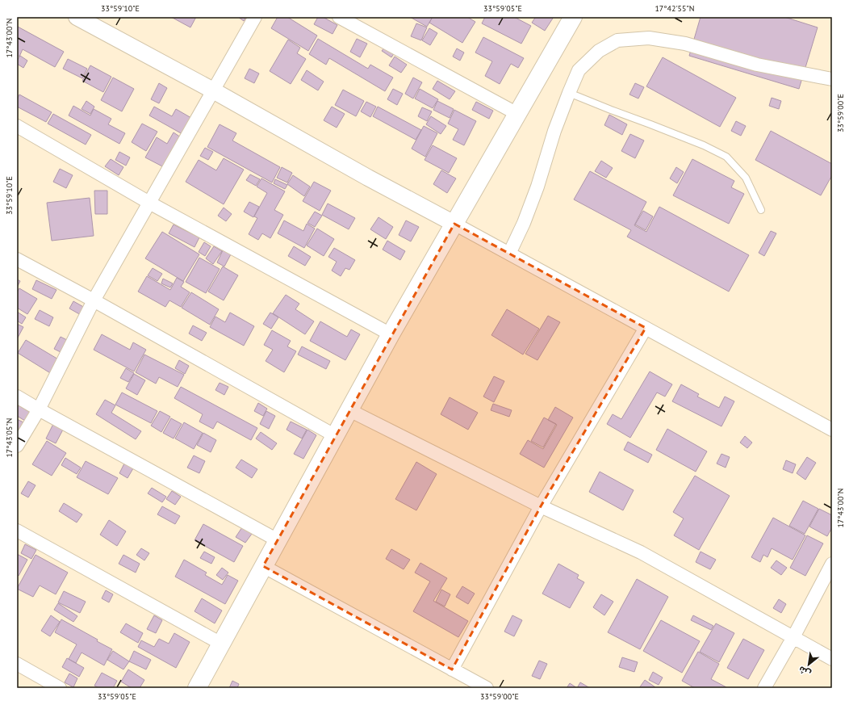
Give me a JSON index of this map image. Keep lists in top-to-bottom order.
{
  "north": "bottom left",
  "coordinates": [
    "33°59'10\"E",
    "33°59'05\"E",
    "17°42'55\"N",
    "17°43'00\"N",
    "33°59'00\"E",
    "17°43'05\"N"
  ]
}
